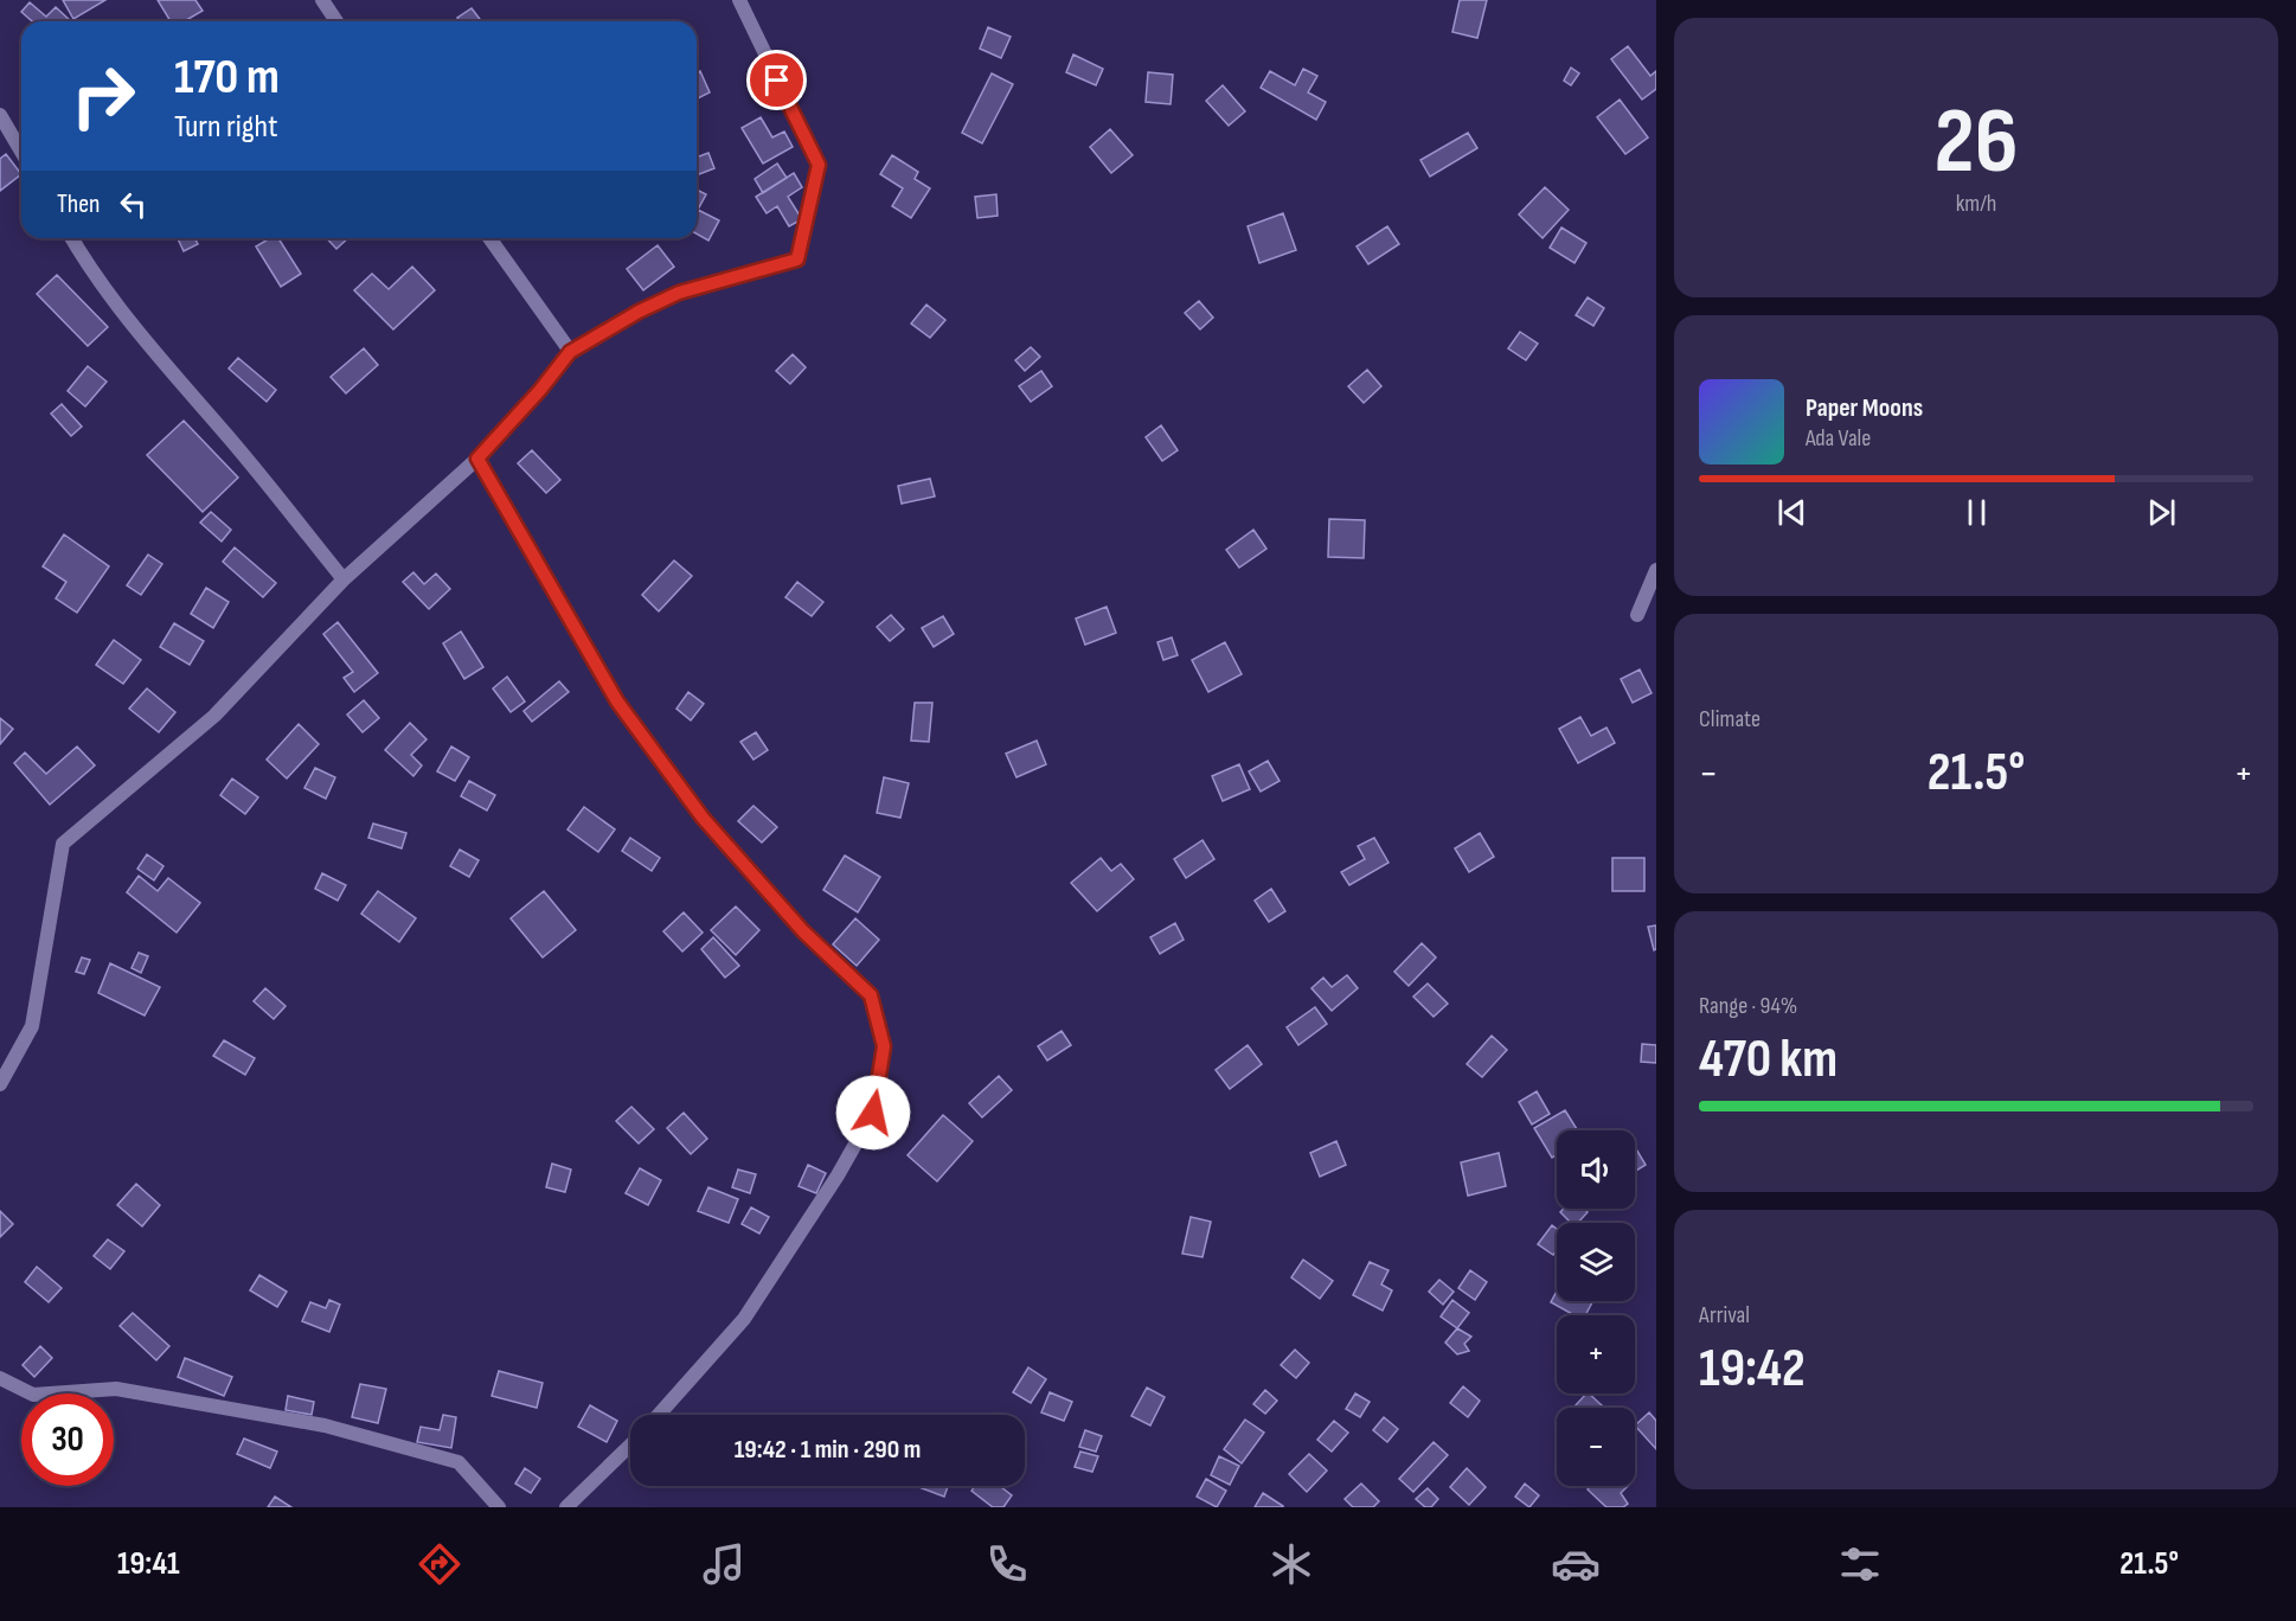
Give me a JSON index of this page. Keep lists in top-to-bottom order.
{
  "page": {
    "tile": [
      ["26", "km/h"],
      "Climate",
      ["Range · 94%", "470 km"],
      ["Arrival", "19:42"]
    ],
    "turn": ["170 m", "Turn right"],
    "then": "Then",
    "song": ["Paper Moons", "Ada Vale"],
    "heat": ["−", "21.5°", "+"],
    "map_buttons": ["+", "−"],
    "limit": "30",
    "trip": "19:42 · 1 min · 290 m",
    "tabs": ["19:41", "21.5°"]
  }
}
